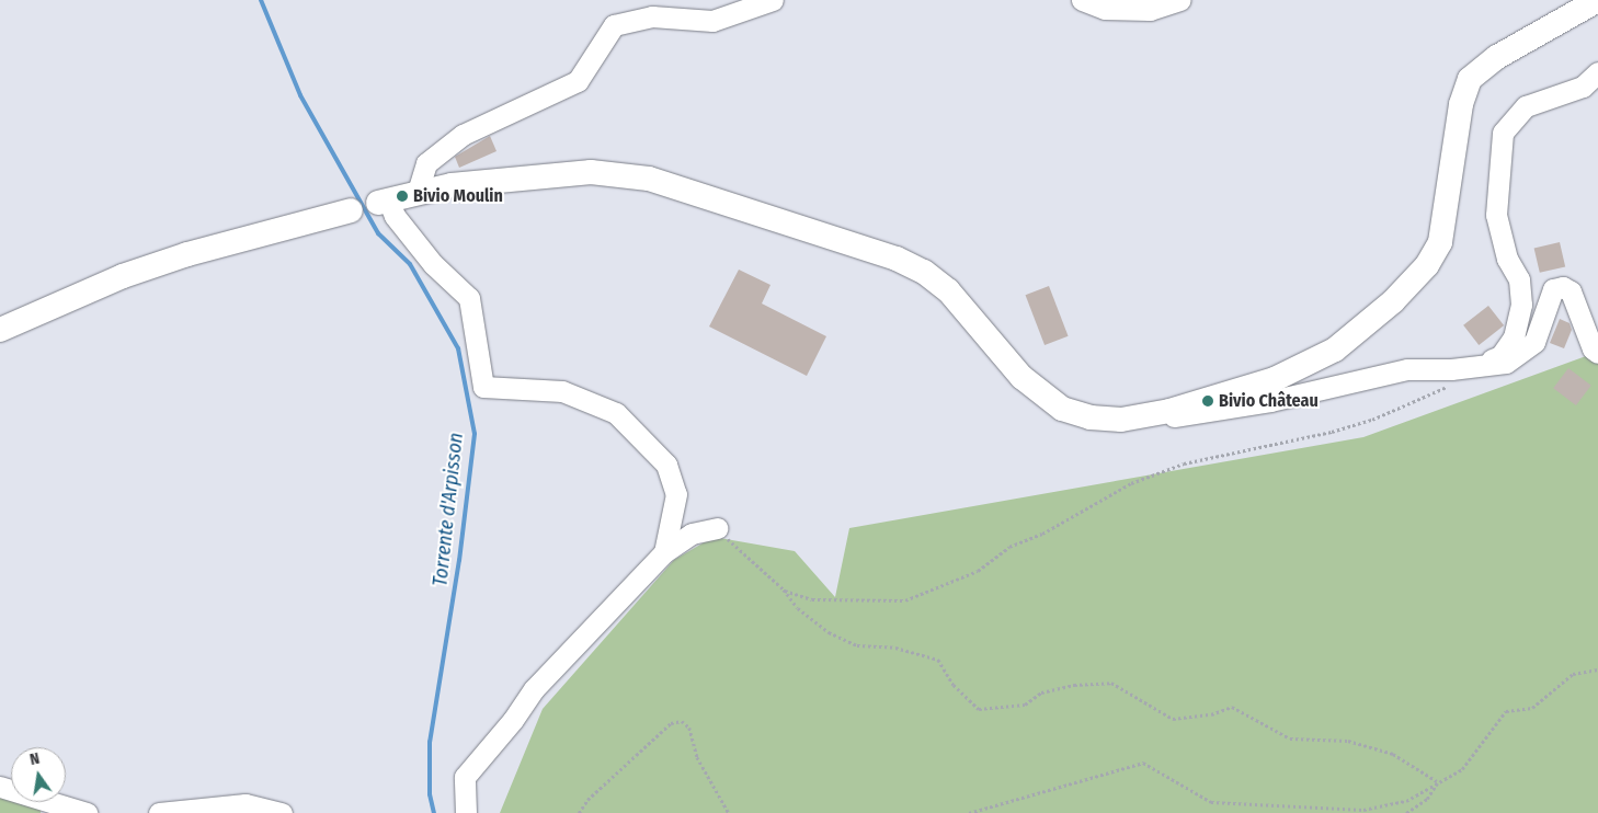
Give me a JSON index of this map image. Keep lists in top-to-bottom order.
{
  "water": ["Torrente d'Arpisson"],
  "places": ["Bivio Moulin", "Bivio Château"],
  "north": "top"
}
